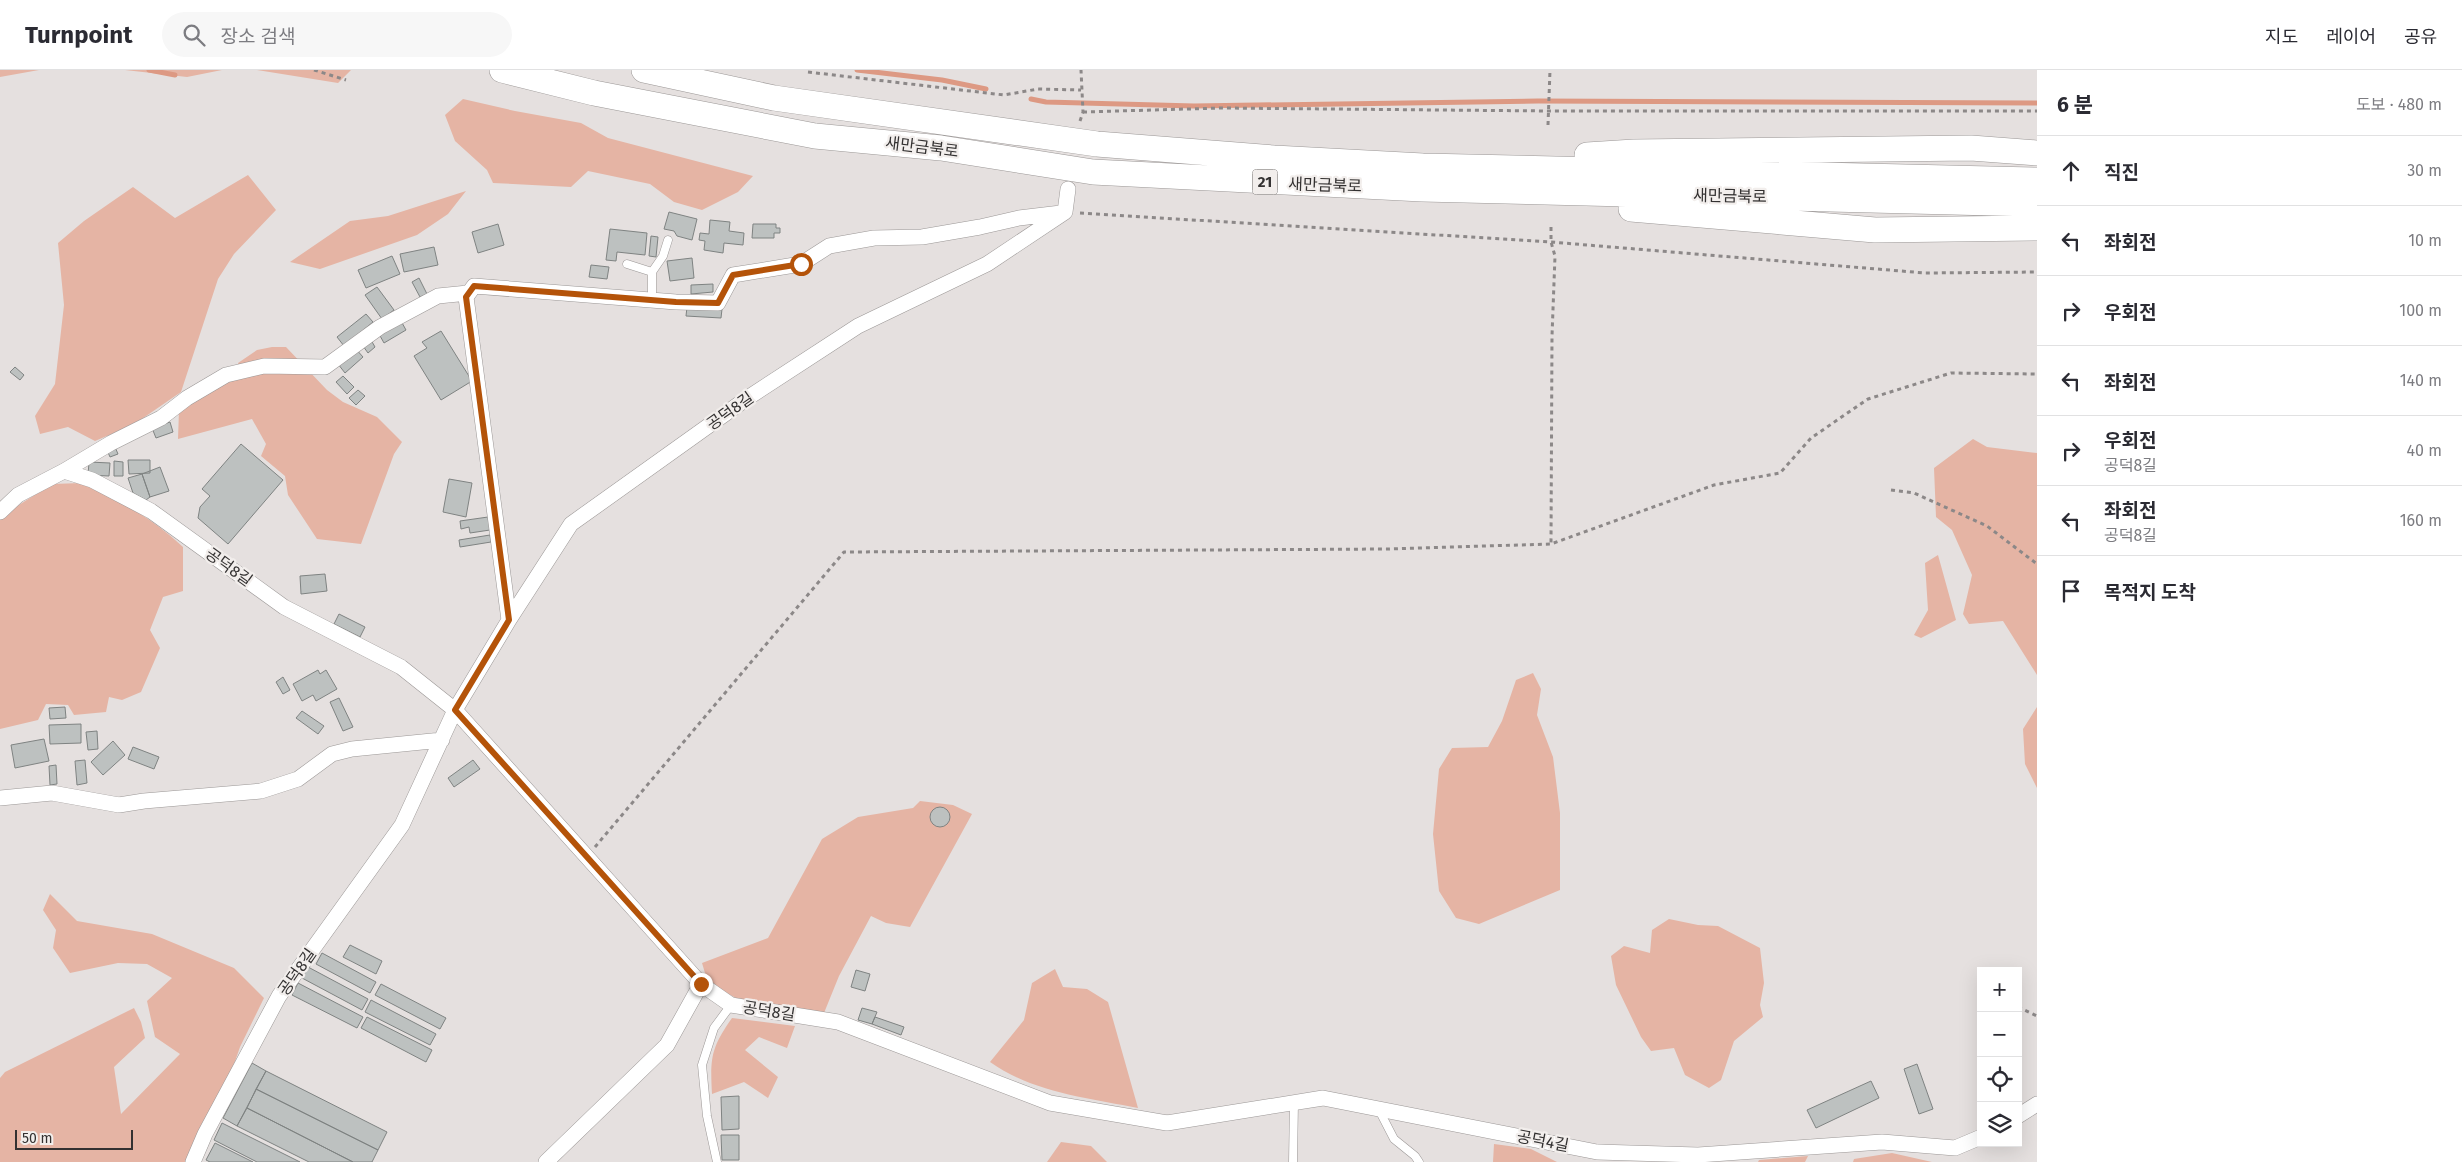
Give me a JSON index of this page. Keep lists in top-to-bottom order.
{
  "streets": {
    "highway": ["새만금북로", "21"],
    "street": ["공덕8길", "공덕4길"]
  },
  "crossings": [
    ["공덕8길", "공덕4길"]
  ],
  "scale_bar": "50 m",
  "page": {
    "header": "Turnpoint",
    "search": "장소 검색",
    "nav": ["지도", "레이어", "공유"],
    "heading": ["6 분", "도보 · 480 m"],
    "list": [
      ["직진", "30 m"],
      ["좌회전", "10 m"],
      ["우회전", "100 m"],
      ["좌회전", "140 m"],
      ["우회전", "공덕8길", "40 m"],
      ["좌회전", "공덕8길", "160 m"],
      "목적지 도착"
    ],
    "map_buttons": ["+", "−"],
    "scale": "50 m"
  }
}
